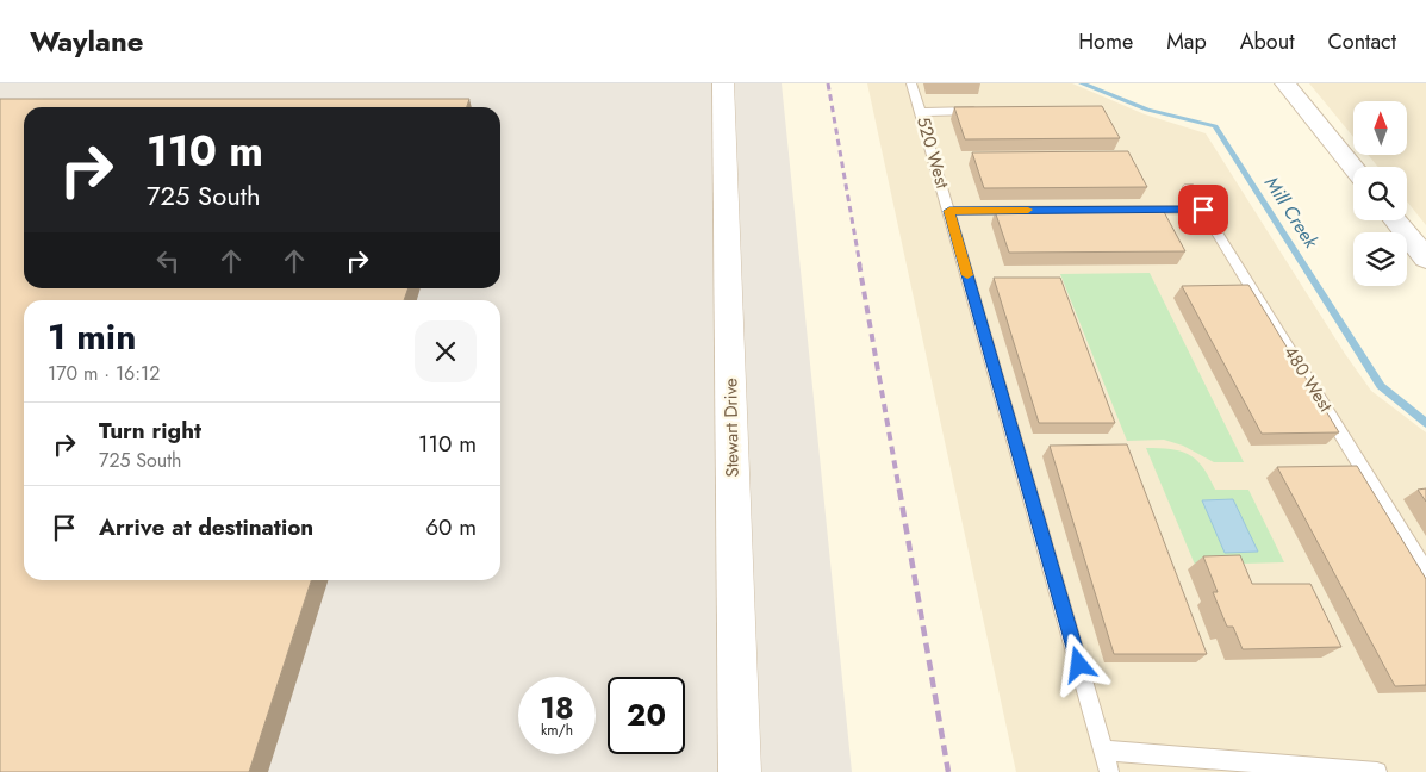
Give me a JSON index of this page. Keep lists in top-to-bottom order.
{
  "streets": {
    "street": ["Stewart Drive"],
    "lane": ["520 West", "480 West"]
  },
  "water": ["Mill Creek"],
  "north": "top",
  "page": {
    "header": "Waylane",
    "nav": [
      "Home",
      "Map",
      "About",
      "Contact"
    ],
    "turn": ["110 m", "725 South"],
    "heading": ["1 min", "170 m · 16:12"],
    "list": [
      {
        "name": "Turn right",
        "note": "725 South",
        "value": "110 m"
      },
      {
        "name": "Arrive at destination",
        "value": "60 m"
      }
    ],
    "speed": "18 km/h",
    "limit": "20"
  }
}
